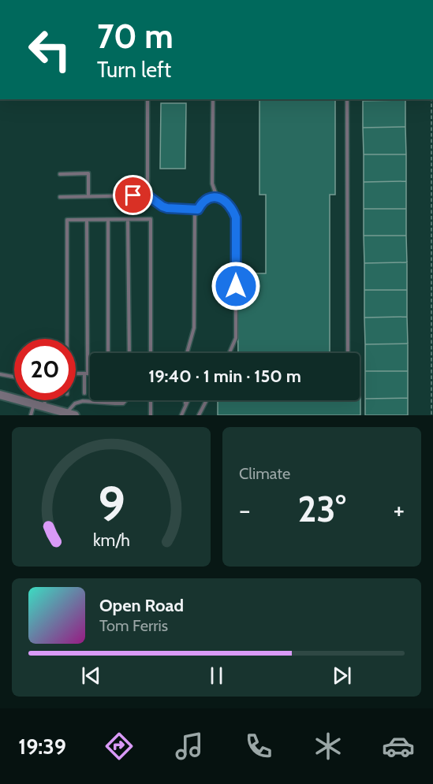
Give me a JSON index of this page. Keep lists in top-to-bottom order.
{
  "page": {
    "turn": ["70 m", "Turn left"],
    "limit": "20",
    "trip": "19:40 · 1 min · 150 m",
    "tile": "Climate",
    "heat": ["−", "23°", "+"],
    "song": ["Open Road", "Tom Ferris"],
    "tabs": "19:39",
    "gauge": ["9", "km/h"]
  }
}
